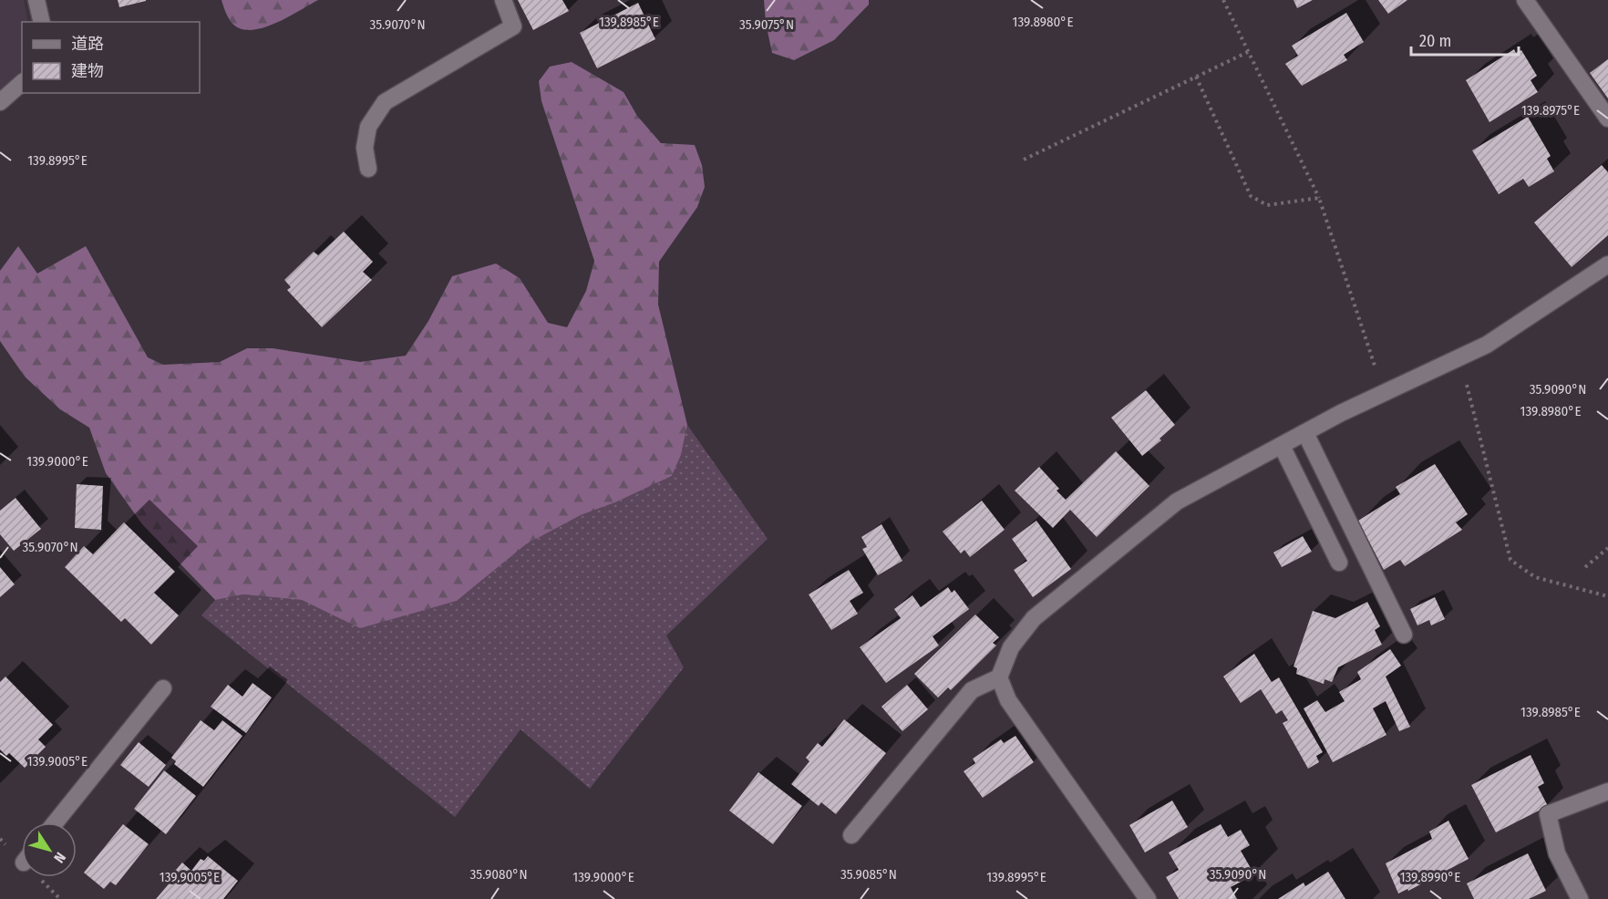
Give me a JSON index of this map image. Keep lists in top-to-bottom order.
{
  "legend": ["道路", "建物"],
  "scale_bar": "20 m",
  "north": "bottom right",
  "coordinates": [
    "139.8985°E",
    "139.8980°E",
    "35.9070°N",
    "35.9075°N",
    "139.8975°E",
    "139.8995°E",
    "35.9090°N",
    "139.9000°E",
    "139.9005°E",
    "35.9080°N",
    "35.9085°N",
    "139.8990°E"
  ]
}
